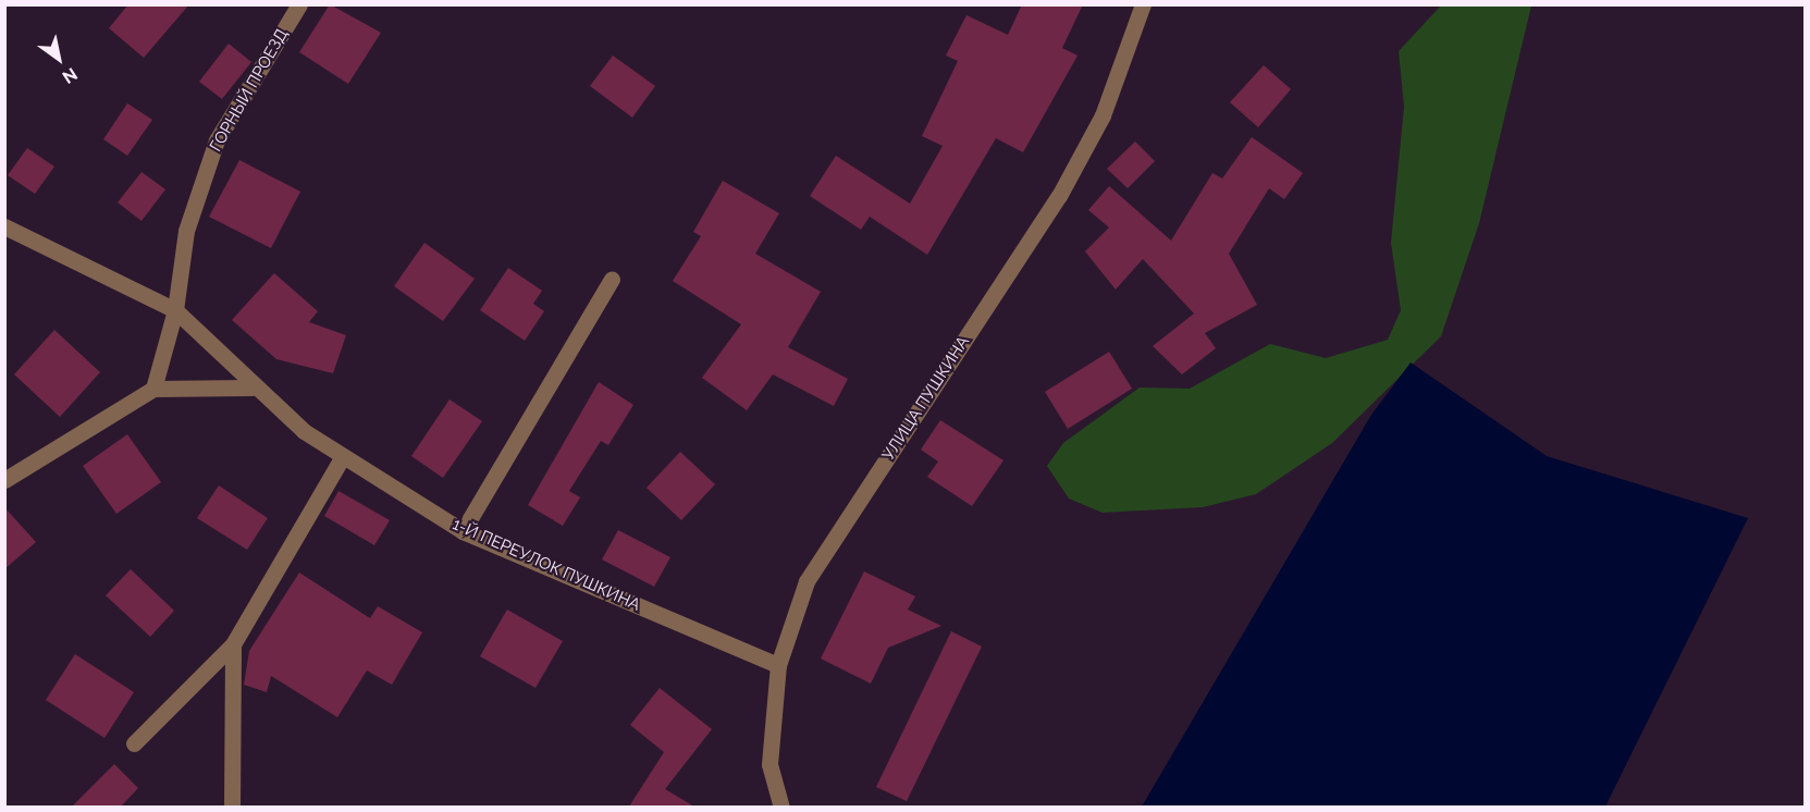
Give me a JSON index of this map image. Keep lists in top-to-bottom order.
{
  "streets": {
    "street": ["ГОРНЫЙ ПРОЕЗД", "УЛИЦА ПУШКИНА", "1-Й ПЕРЕУЛОК ПУШКИНА"]
  },
  "crossings": [
    ["ГОРНЫЙ ПРОЕЗД", "1-Й ПЕРЕУЛОК ПУШКИНА"],
    ["УЛИЦА ПУШКИНА", "1-Й ПЕРЕУЛОК ПУШКИНА"]
  ],
  "north": "bottom right"
}
